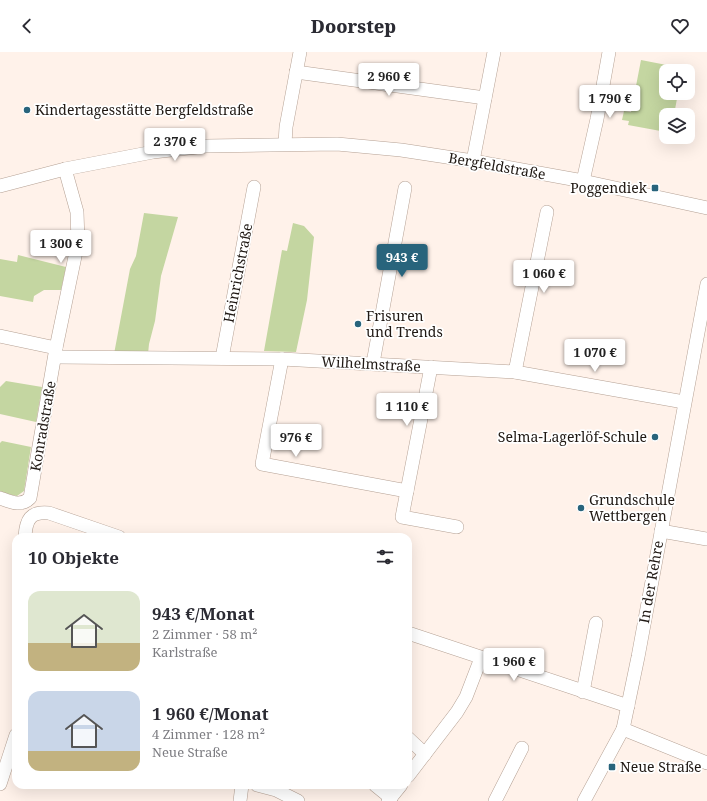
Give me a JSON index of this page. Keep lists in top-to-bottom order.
{
  "streets": {
    "street": [
      "Bergfeldstraße",
      "Heinrichstraße",
      "Wilhelmstraße",
      "Konradstraße",
      "In der Rehre"
    ]
  },
  "crossings": [
    ["Bergfeldstraße", "Konradstraße"],
    ["Heinrichstraße", "Wilhelmstraße"],
    ["Wilhelmstraße", "Konradstraße"],
    ["Wilhelmstraße", "In der Rehre"]
  ],
  "places": {
    "other": [
      "Kindertagesstätte Bergfeldstraße",
      "Frisuren und Trends",
      "Selma-Lagerlöf-Schule",
      "Grundschule Wettbergen"
    ],
    "transit": ["Poggendiek", "Neue Straße"]
  },
  "page": {
    "header": "Doorstep",
    "price": [
      "2 960 €",
      "1 790 €",
      "2 370 €",
      "1 300 €",
      "943 €",
      "1 060 €",
      "1 070 €",
      "1 110 €",
      "976 €",
      "1 960 €"
    ],
    "heading": "10 Objekte",
    "list": [
      {
        "name": "943 €/Monat",
        "note": "2 Zimmer · 58 m² · Karlstraße"
      },
      {
        "name": "1 960 €/Monat",
        "note": "4 Zimmer · 128 m² · Neue Straße"
      }
    ]
  }
}
